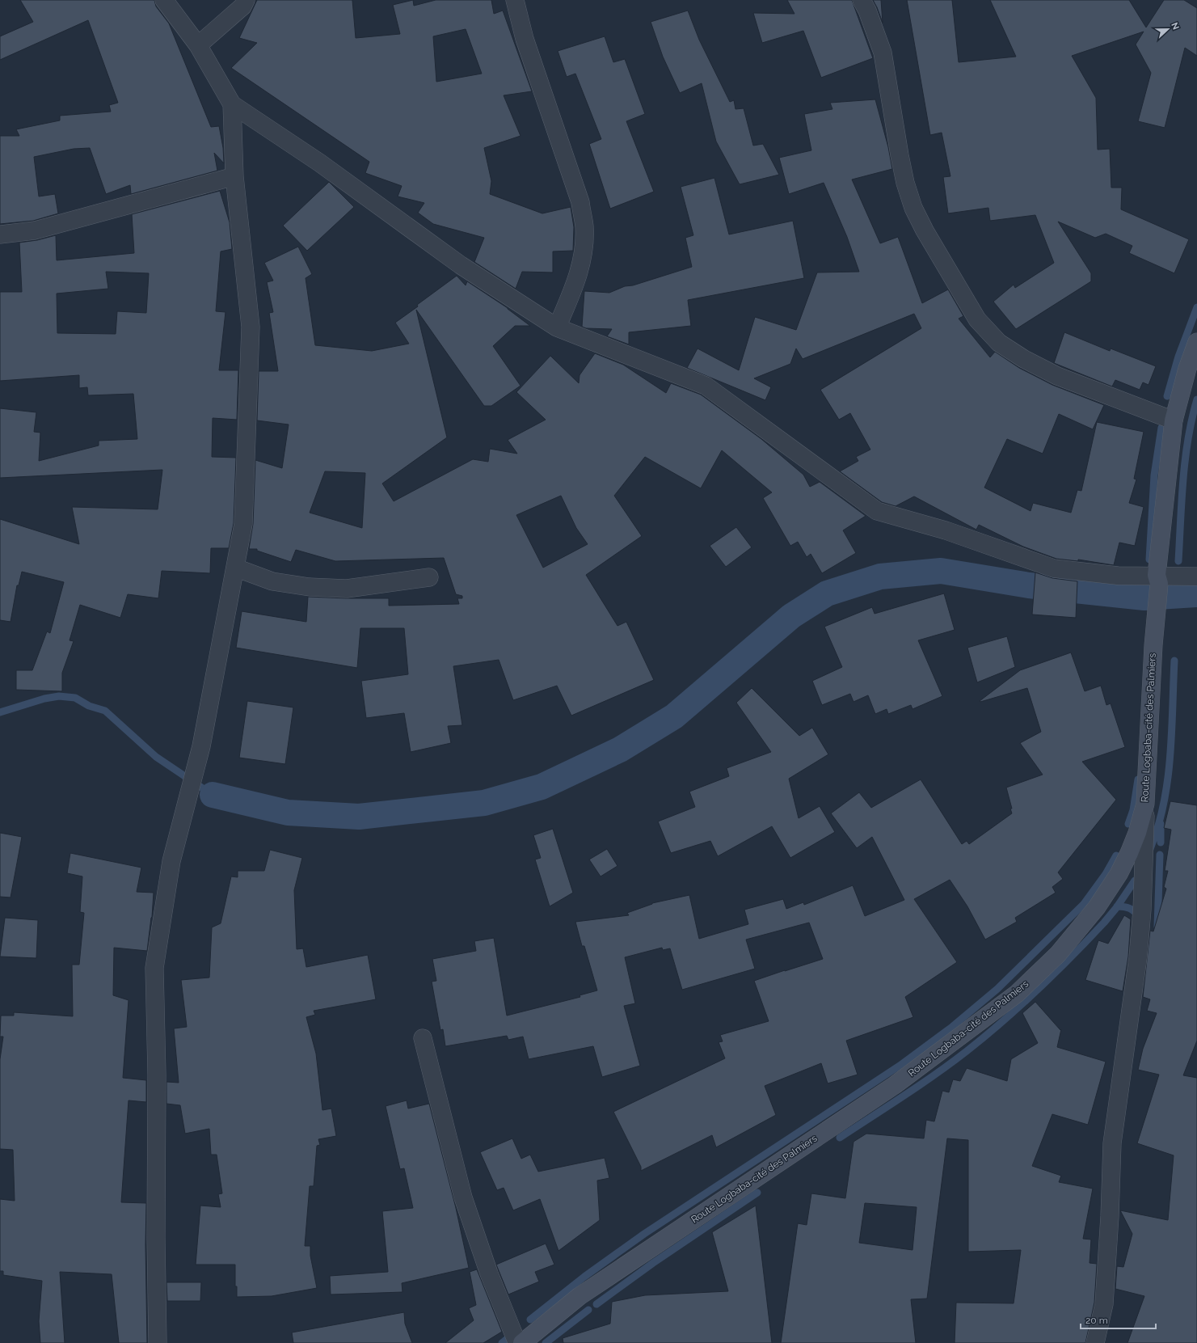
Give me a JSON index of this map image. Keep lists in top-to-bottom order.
{
  "streets": {
    "main road": ["Route Logbaba-cité des Palmiers"]
  },
  "scale_bar": "20 m",
  "north": "right"
}
